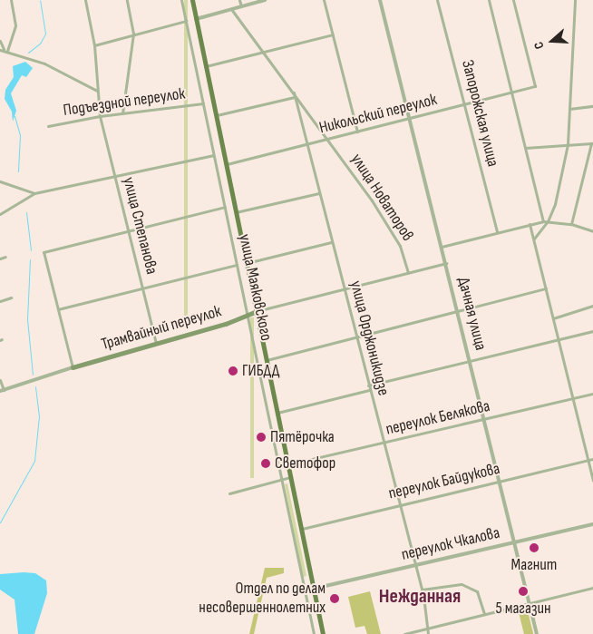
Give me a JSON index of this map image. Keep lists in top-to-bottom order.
{
  "streets": {
    "main road": ["улица Маяковского", "Трамвайный переулок"],
    "street": [
      "Подъездной переулок",
      "Запорожская улица",
      "Никольский переулок",
      "улица Новаторов",
      "улица Степанова",
      "Дачная улица",
      "улица Орджоникидзе",
      "переулок Белякова",
      "переулок Байдукова",
      "переулок Чкалова"
    ]
  },
  "crossings": [
    ["Подъездной переулок", "улица Степанова"],
    ["Подъездной переулок", "улица Маяковского"],
    ["Запорожская улица", "Никольский переулок"],
    ["Никольский переулок", "улица Новаторов"],
    ["Никольский переулок", "улица Маяковского"],
    ["Никольский переулок", "Дачная улица"],
    ["Никольский переулок", "улица Орджоникидзе"],
    ["улица Новаторов", "улица Орджоникидзе"],
    ["улица Степанова", "Трамвайный переулок"],
    ["улица Маяковского", "Трамвайный переулок"],
    ["улица Маяковского", "переулок Белякова"],
    ["улица Маяковского", "переулок Байдукова"],
    ["улица Маяковского", "переулок Чкалова"],
    ["Дачная улица", "переулок Белякова"],
    ["Дачная улица", "переулок Байдукова"],
    ["Дачная улица", "переулок Чкалова"],
    ["улица Орджоникидзе", "переулок Белякова"],
    ["улица Орджоникидзе", "переулок Байдукова"],
    ["улица Орджоникидзе", "переулок Чкалова"]
  ],
  "districts": ["Нежданная"],
  "places": [
    "ГИБДД",
    "Пятёрочка",
    "Светофор",
    "Магнит",
    "5 магазин",
    "Отдел по делам несовершеннолетних"
  ],
  "north": "left"
}
